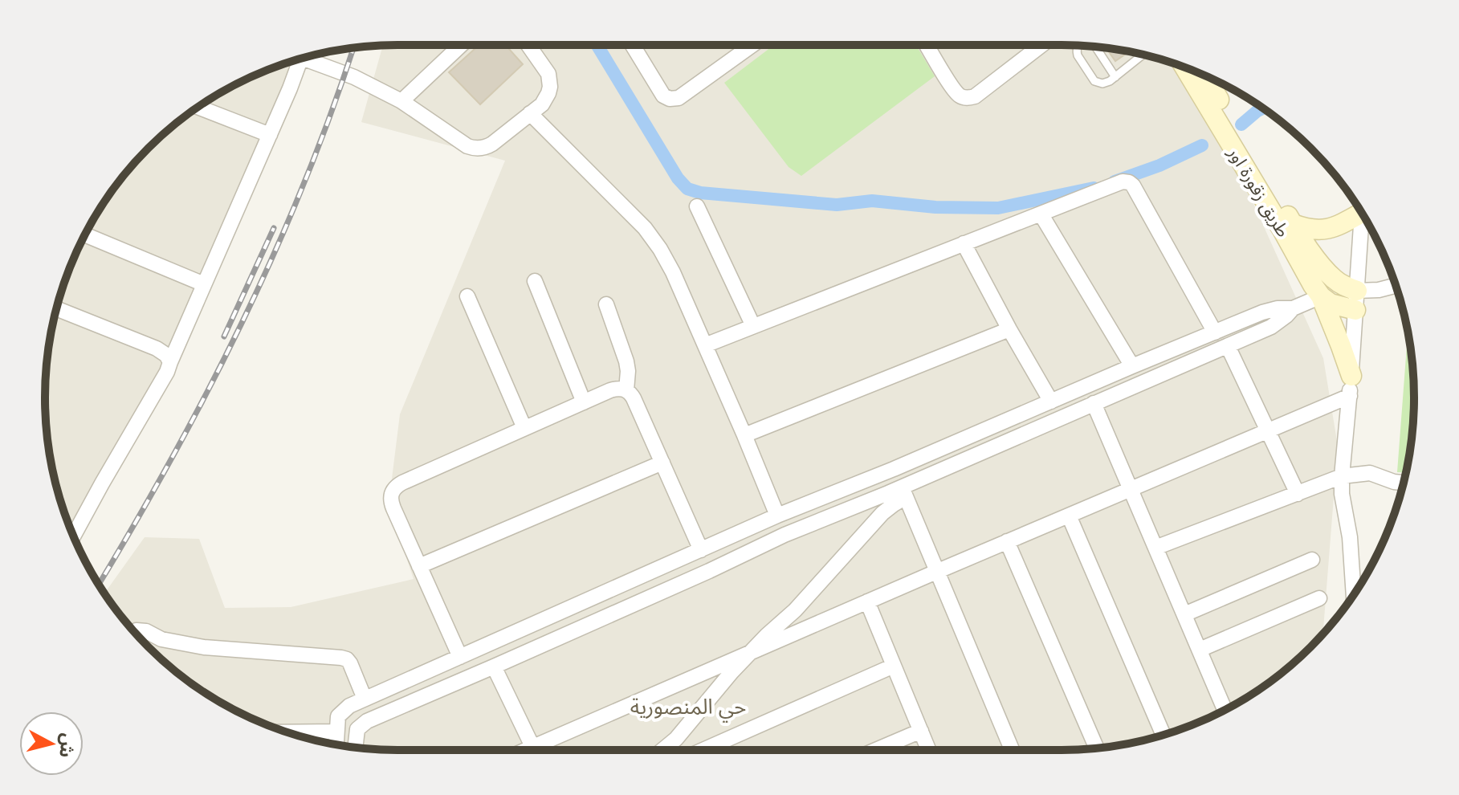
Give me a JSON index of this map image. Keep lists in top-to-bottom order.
{
  "streets": {
    "main road": ["طريق زقورة اور"]
  },
  "districts": ["حي المنصورية"],
  "north": "right"
}
